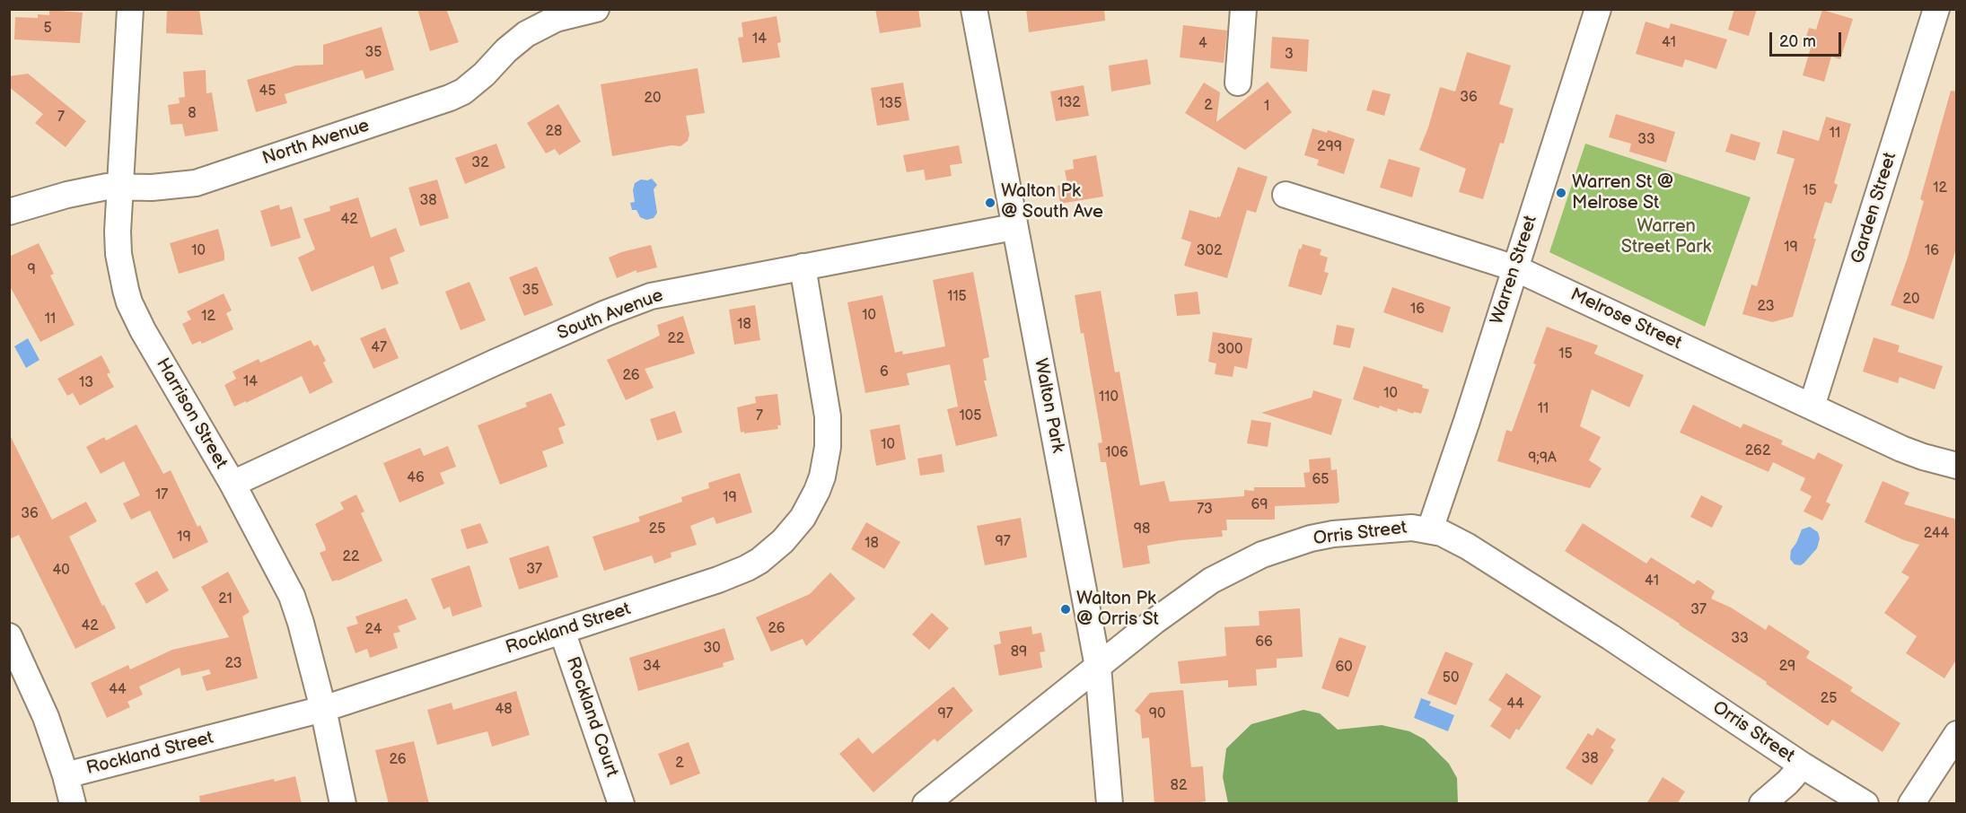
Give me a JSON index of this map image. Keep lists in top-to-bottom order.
{
  "streets": {
    "street": [
      "North Avenue",
      "Garden Street",
      "Warren Street",
      "South Avenue",
      "Melrose Street",
      "Walton Park",
      "Harrison Street",
      "Orris Street",
      "Rockland Street",
      "Rockland Court"
    ]
  },
  "crossings": [
    ["North Avenue", "Harrison Street"],
    ["Garden Street", "Melrose Street"],
    ["Warren Street", "Melrose Street"],
    ["Warren Street", "Orris Street"],
    ["South Avenue", "Walton Park"],
    ["South Avenue", "Harrison Street"],
    ["South Avenue", "Rockland Street"],
    ["Walton Park", "Orris Street"],
    ["Harrison Street", "Rockland Street"],
    ["Rockland Street", "Rockland Court"]
  ],
  "parks": ["Warren Street Park"],
  "places": ["Warren St @ Melrose St", "Walton Pk @ South Ave", "Walton Pk @ Orris St"],
  "house_numbers": [
    "5",
    "14",
    "41",
    "4",
    "35",
    "3",
    "45",
    "36",
    "20",
    "132",
    "135",
    "2",
    "1",
    "8",
    "7",
    "28",
    "11",
    "33",
    "299",
    "32",
    "12",
    "15",
    "38",
    "42",
    "19",
    "10",
    "302",
    "16",
    "9",
    "35",
    "115",
    "20",
    "23",
    "16",
    "10",
    "12",
    "11",
    "18",
    "22",
    "47",
    "300",
    "15",
    "6",
    "26",
    "14",
    "13",
    "10",
    "110",
    "11",
    "7",
    "105",
    "10",
    "262",
    "106",
    "9;9A",
    "46",
    "65",
    "17",
    "19",
    "69",
    "73",
    "36",
    "25",
    "98",
    "244",
    "19",
    "97",
    "18",
    "22",
    "37",
    "40",
    "41",
    "21",
    "37",
    "42",
    "26",
    "24",
    "33",
    "66",
    "30",
    "89",
    "23",
    "34",
    "29",
    "60",
    "50",
    "44",
    "25",
    "44",
    "48",
    "97",
    "90",
    "38",
    "26",
    "2",
    "82"
  ],
  "scale_bar": "20 m"
}
